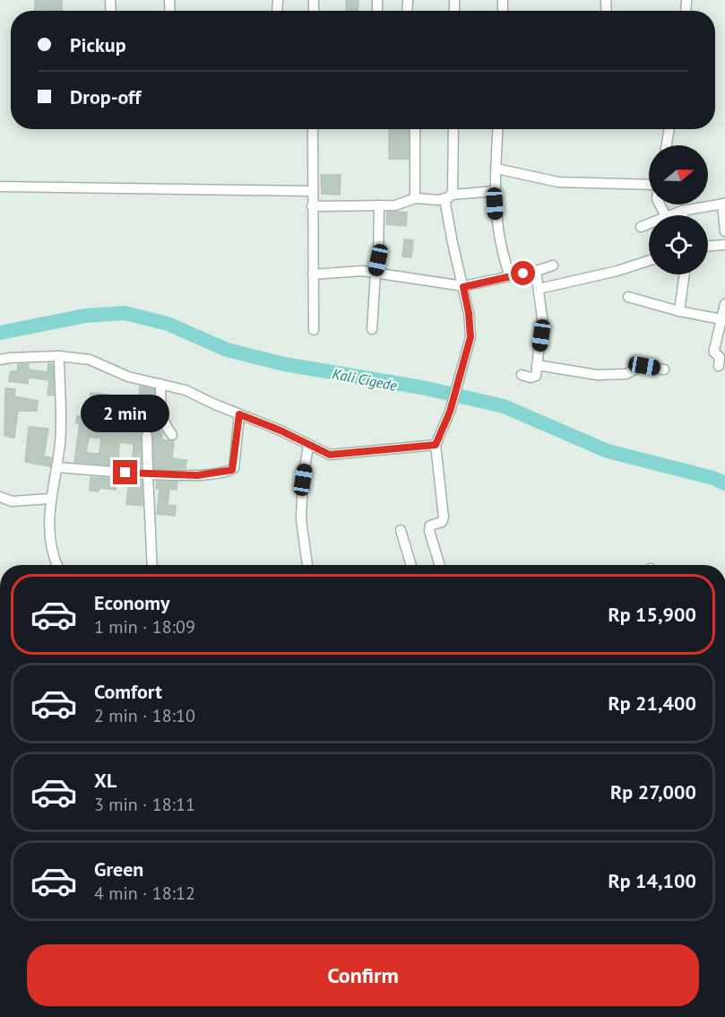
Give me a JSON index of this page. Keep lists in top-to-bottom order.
{
  "water": ["Kali Cigede"],
  "north": "right",
  "page": {
    "banner": ["Pickup", "Drop-off"],
    "bubble": "2 min",
    "list": [
      {
        "name": "Economy",
        "note": "1 min · 18:09",
        "value": "Rp 15,900"
      },
      {
        "name": "Comfort",
        "note": "2 min · 18:10",
        "value": "Rp 21,400"
      },
      {
        "name": "XL",
        "note": "3 min · 18:11",
        "value": "Rp 27,000"
      },
      {
        "name": "Green",
        "note": "4 min · 18:12",
        "value": "Rp 14,100"
      }
    ],
    "buttons": "Confirm"
  }
}
